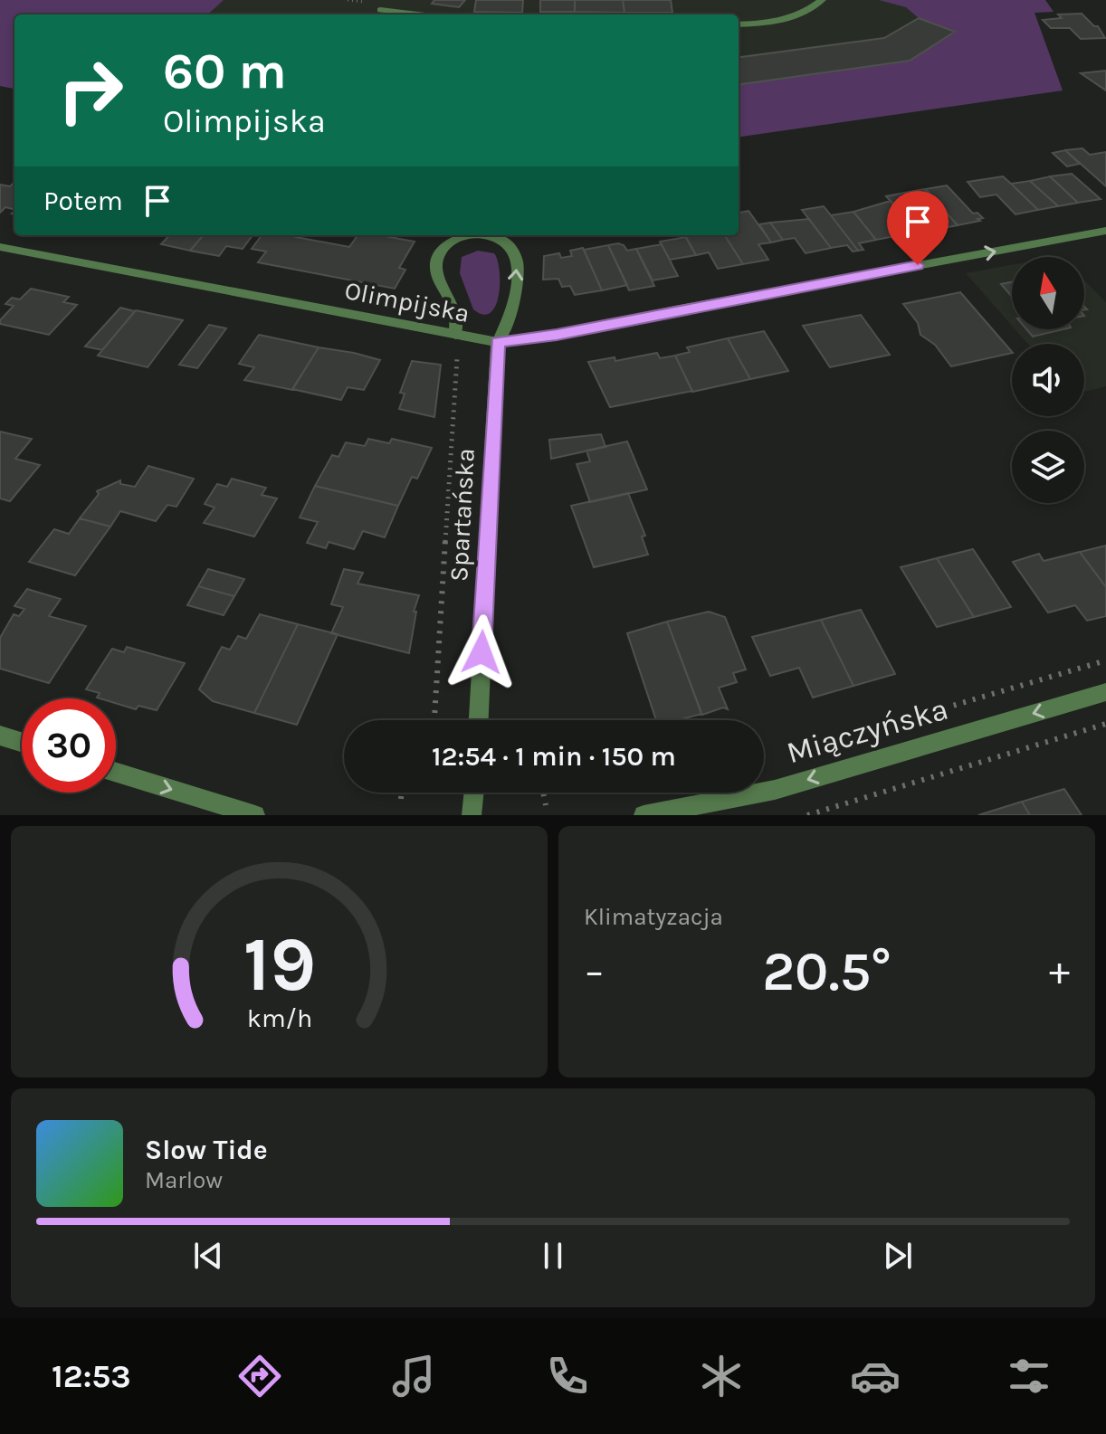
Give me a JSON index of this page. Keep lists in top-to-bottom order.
{
  "streets": {
    "street": ["Olimpijska", "Spartańska", "Miączyńska"]
  },
  "crossings": [
    ["Olimpijska", "Spartańska"]
  ],
  "one_way": ["Olimpijska", "Miączyńska"],
  "north": "top",
  "page": {
    "turn": ["60 m", "Olimpijska"],
    "then": "Potem",
    "limit": "30",
    "trip": "12:54 · 1 min · 150 m",
    "tile": "Klimatyzacja",
    "heat": ["−", "20.5°", "+"],
    "song": ["Slow Tide", "Marlow"],
    "tabs": "12:53",
    "gauge": ["19", "km/h"]
  }
}
